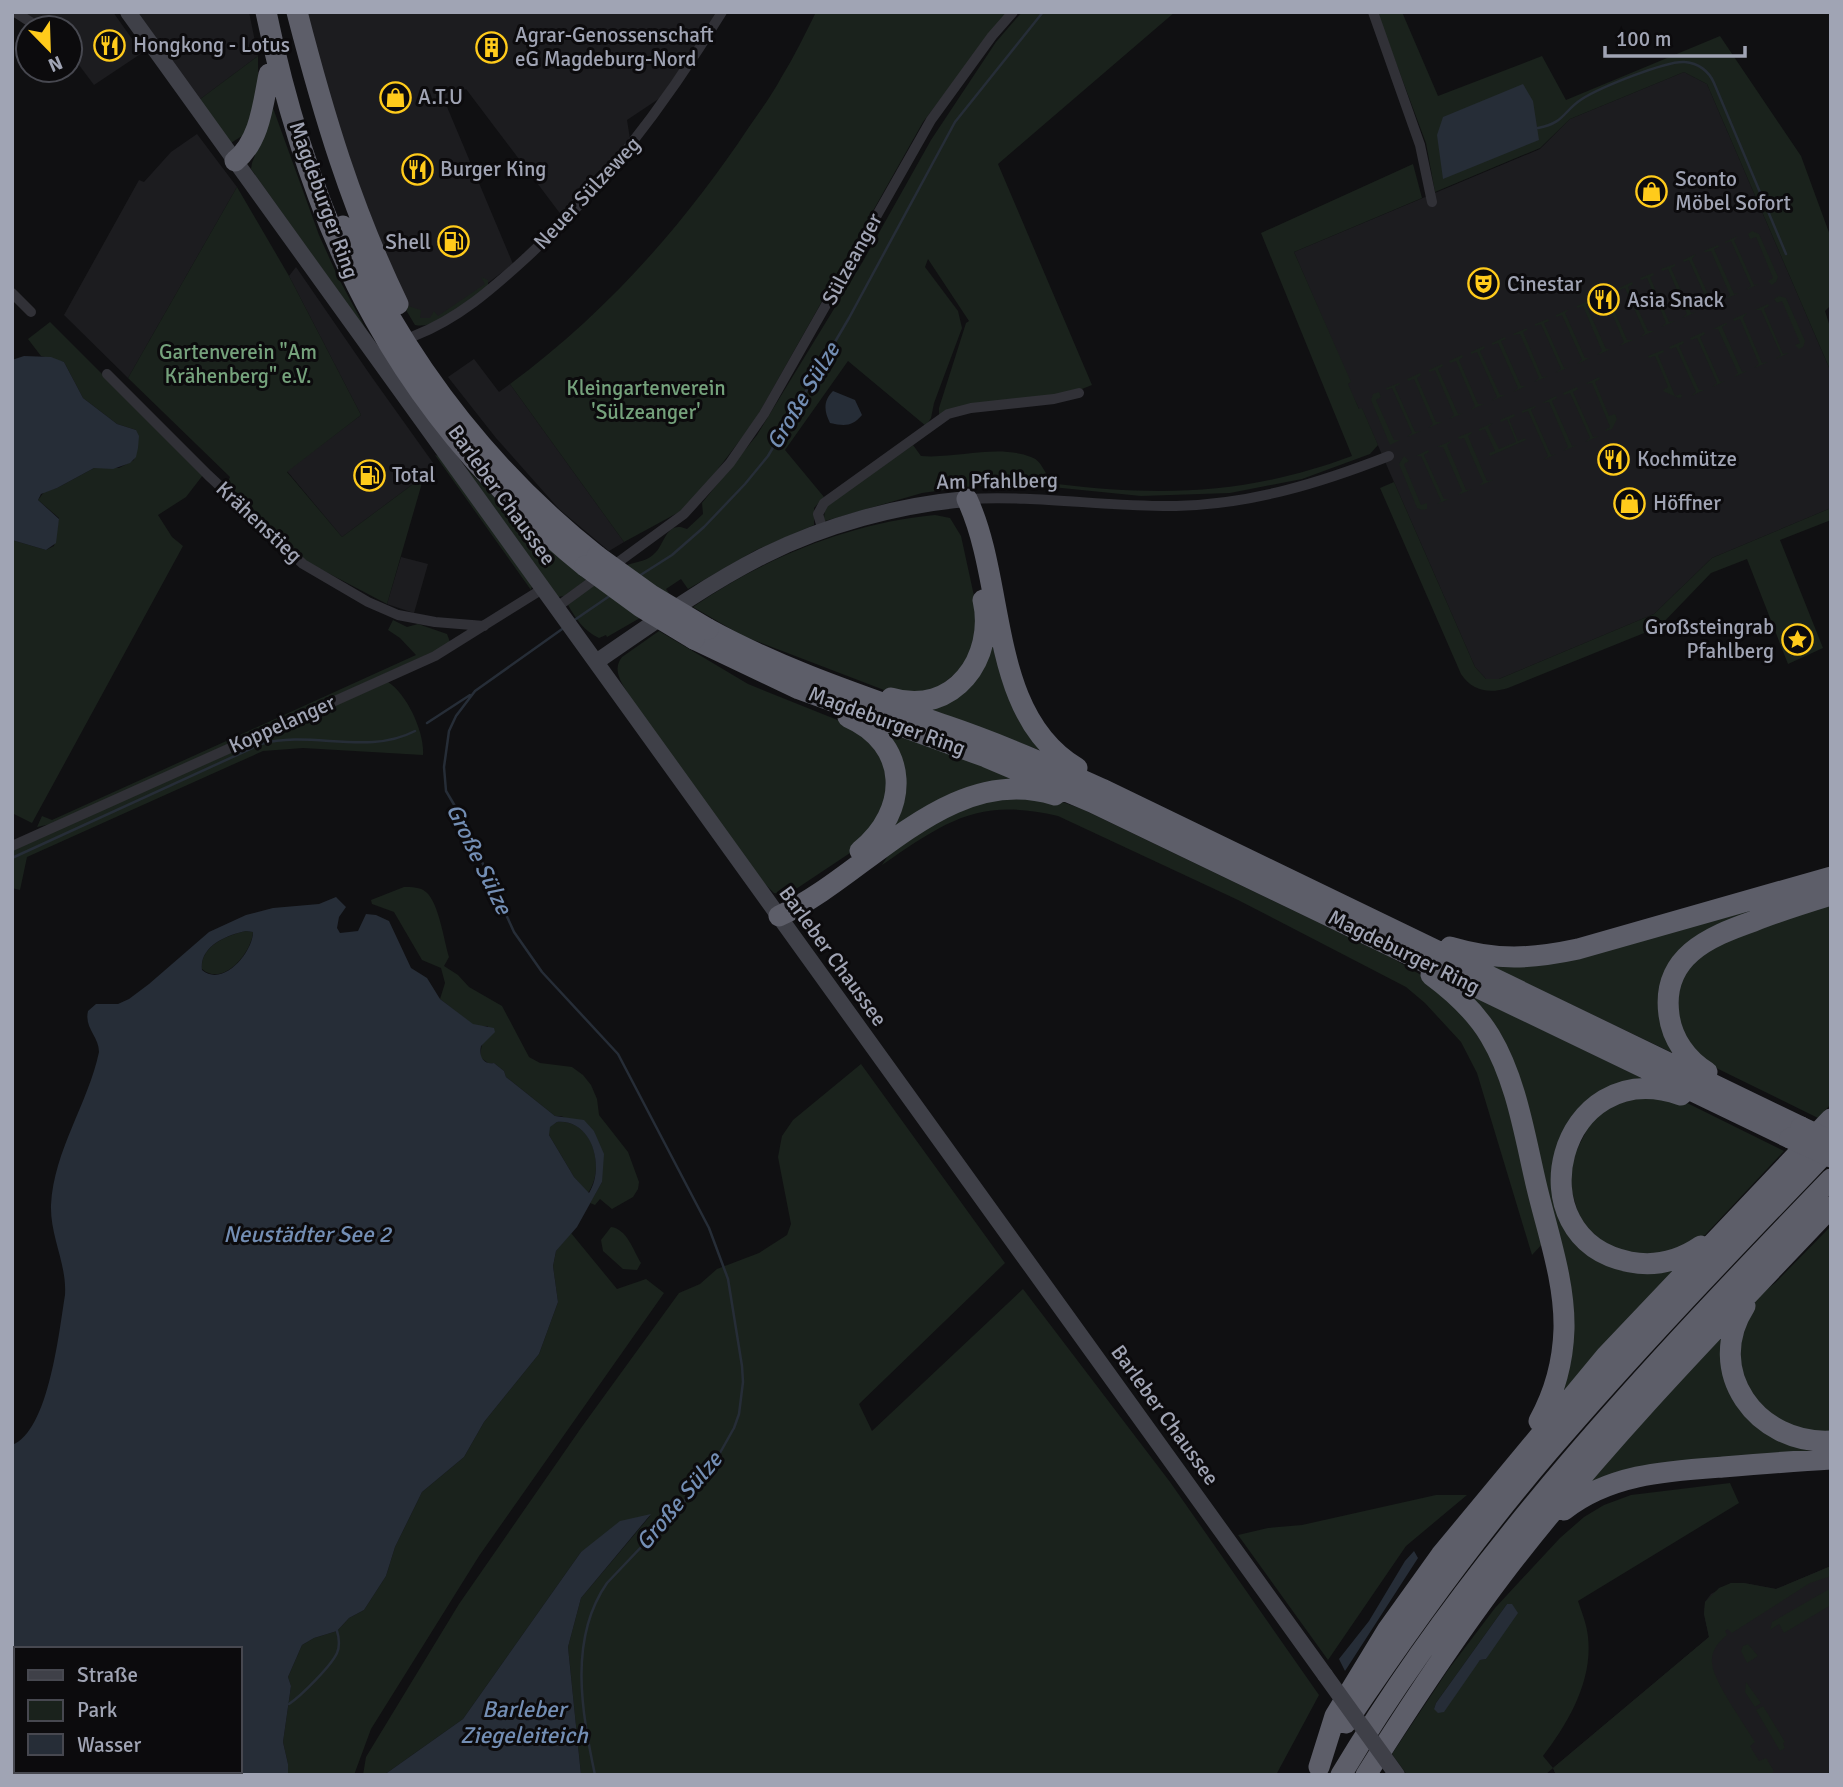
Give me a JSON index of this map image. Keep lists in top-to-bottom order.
{
  "streets": {
    "highway": ["Magdeburger Ring"],
    "street": [
      "Neuer Sülzeweg",
      "Sülzeanger",
      "Am Pfahlberg",
      "Barleber Chaussee",
      "Krähenstieg",
      "Koppelanger"
    ]
  },
  "crossings": [
    ["Sülzeanger", "Barleber Chaussee"],
    ["Am Pfahlberg", "Barleber Chaussee"],
    ["Barleber Chaussee", "Koppelanger"],
    ["Krähenstieg", "Koppelanger"]
  ],
  "water": ["Große Sülze", "Neustädter See 2", "Barleber Ziegeleiteich"],
  "parks": ["Gartenverein \"Am Krähenberg\" e.V.", "Kleingartenverein 'Sülzeanger'"],
  "places": {
    "restaurant": [
      "Hongkong - Lotus",
      "Burger King",
      "Asia Snack",
      "Kochmütze"
    ],
    "building": ["Agrar-Genossenschaft eG Magdeburg-Nord"],
    "shop": ["A.T.U", "Sconto Möbel Sofort", "Höffner"],
    "fuel station": ["Shell", "Total"],
    "theatre": ["Cinestar"],
    "place": ["Großsteingrab Pfahlberg"]
  },
  "legend": ["Straße", "Park", "Wasser"],
  "scale_bar": "100 m",
  "north": "bottom right"
}
